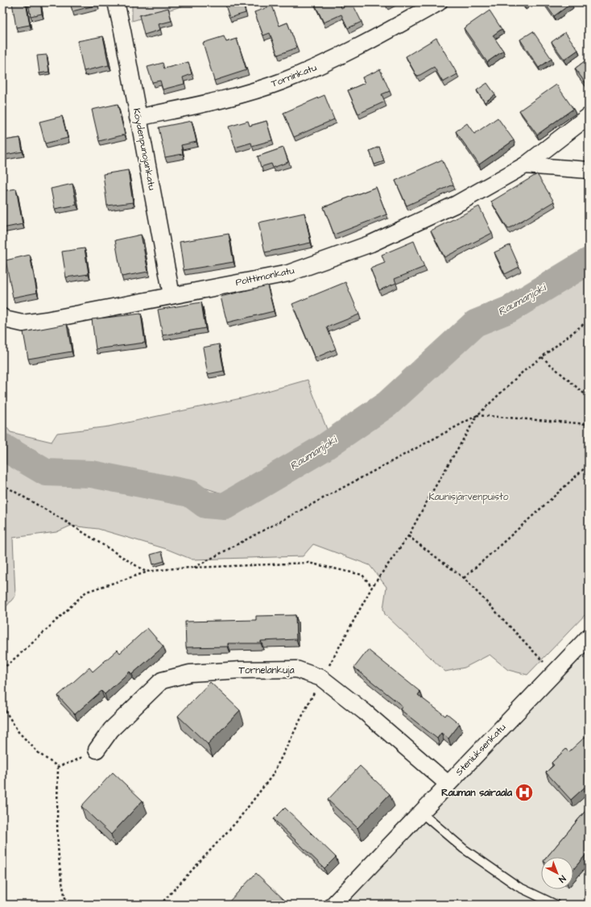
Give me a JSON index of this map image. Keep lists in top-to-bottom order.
{
  "streets": {
    "street": [
      "Torninkatu",
      "Köydenpunojankatu",
      "Polttimonkatu",
      "Tornelankuja",
      "Steniuksenkatu"
    ]
  },
  "crossings": [
    ["Torninkatu", "Köydenpunojankatu"],
    ["Köydenpunojankatu", "Polttimonkatu"],
    ["Tornelankuja", "Steniuksenkatu"]
  ],
  "water": ["Raumanjoki"],
  "parks": ["Kaunisjärvenpuisto"],
  "places": {
    "hospital": ["Rauman sairaala"]
  },
  "north": "bottom right"
}
